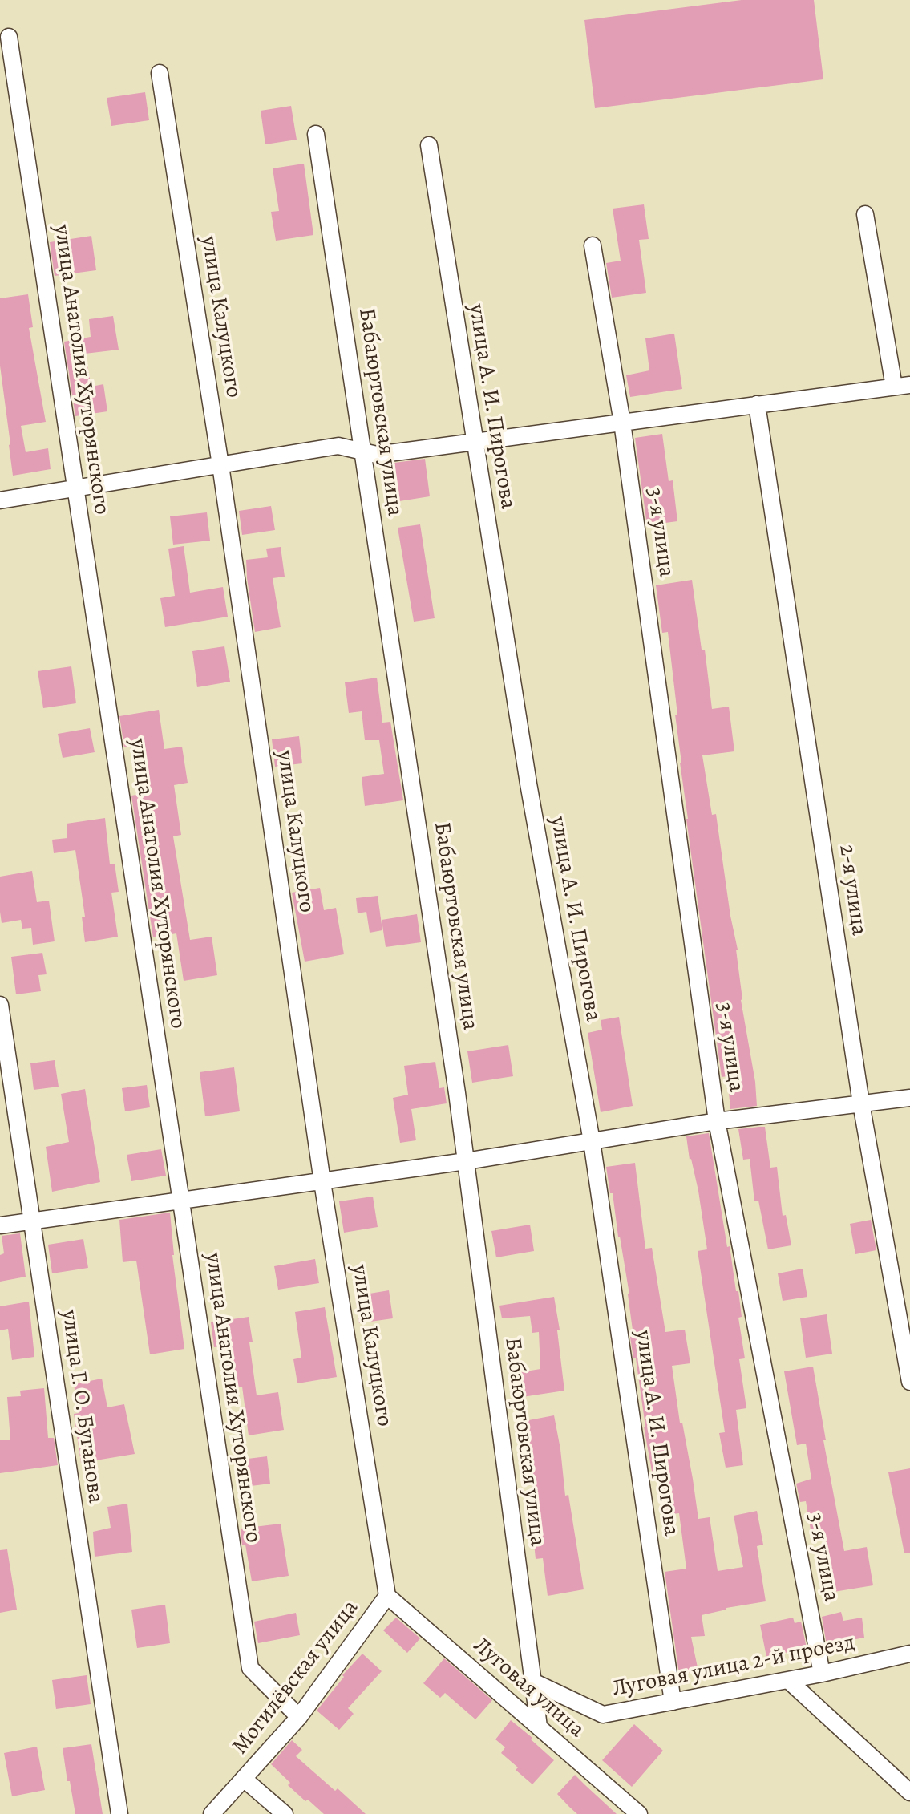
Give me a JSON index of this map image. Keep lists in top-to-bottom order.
{
  "streets": {
    "street": [
      "улица Калуцкого",
      "улица Анатолия Хуторянского",
      "улица А. И. Пирогова",
      "Бабаюртовская улица",
      "3-я улица",
      "2-я улица",
      "улица Г. О. Буганова",
      "Луговая улица 2-й проезд",
      "Могилёвская улица",
      "Луговая улица"
    ]
  },
  "crossings": [
    ["улица Калуцкого", "Могилёвская улица"],
    ["улица Калуцкого", "Луговая улица"],
    ["улица Анатолия Хуторянского", "Могилёвская улица"],
    ["улица А. И. Пирогова", "Луговая улица 2-й проезд"],
    ["Бабаюртовская улица", "Луговая улица 2-й проезд"],
    ["Бабаюртовская улица", "Луговая улица"],
    ["3-я улица", "Луговая улица 2-й проезд"],
    ["Могилёвская улица", "Луговая улица"]
  ]
}
